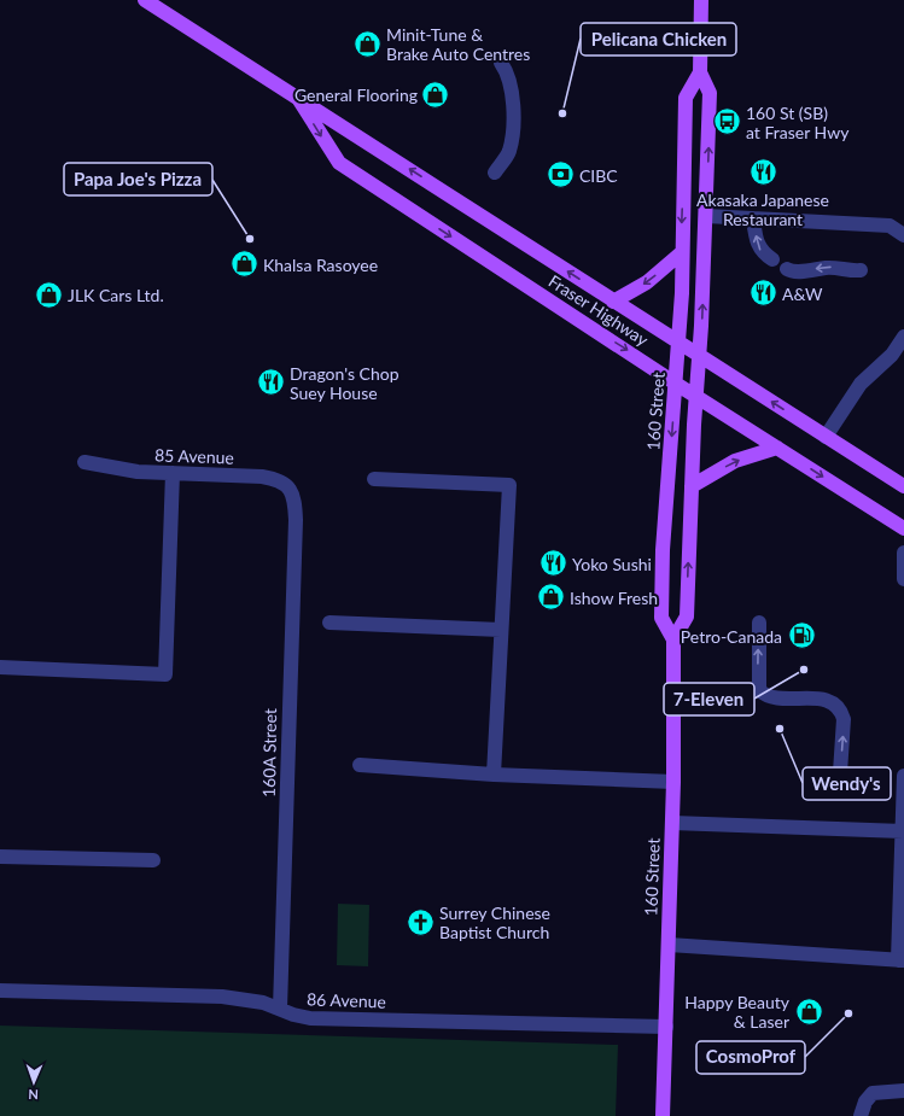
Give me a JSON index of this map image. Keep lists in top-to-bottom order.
{
  "streets": {
    "main road": ["Fraser Highway", "160 Street"],
    "street": ["85 Avenue", "160A Street", "86 Avenue"]
  },
  "crossings": [
    ["Fraser Highway", "160 Street"],
    ["160 Street", "86 Avenue"],
    ["85 Avenue", "160A Street"],
    ["160A Street", "86 Avenue"]
  ],
  "places": {
    "shop": [
      "Minit-Tune & Brake Auto Centres",
      "General Flooring",
      "Khalsa Rasoyee",
      "JLK Cars Ltd.",
      "Ishow Fresh",
      "Happy Beauty & Laser"
    ],
    "other": [
      "Pelicana Chicken",
      "Papa Joe's Pizza",
      "7-Eleven",
      "Wendy's",
      "CosmoProf"
    ],
    "bus stop": ["160 St (SB) at Fraser Hwy"],
    "restaurant": [
      "Akasaka Japanese Restaurant",
      "A&W",
      "Dragon's Chop Suey House",
      "Yoko Sushi"
    ],
    "bank": ["CIBC"],
    "fuel station": ["Petro-Canada"],
    "church": ["Surrey Chinese Baptist Church"]
  },
  "north": "bottom"
}
